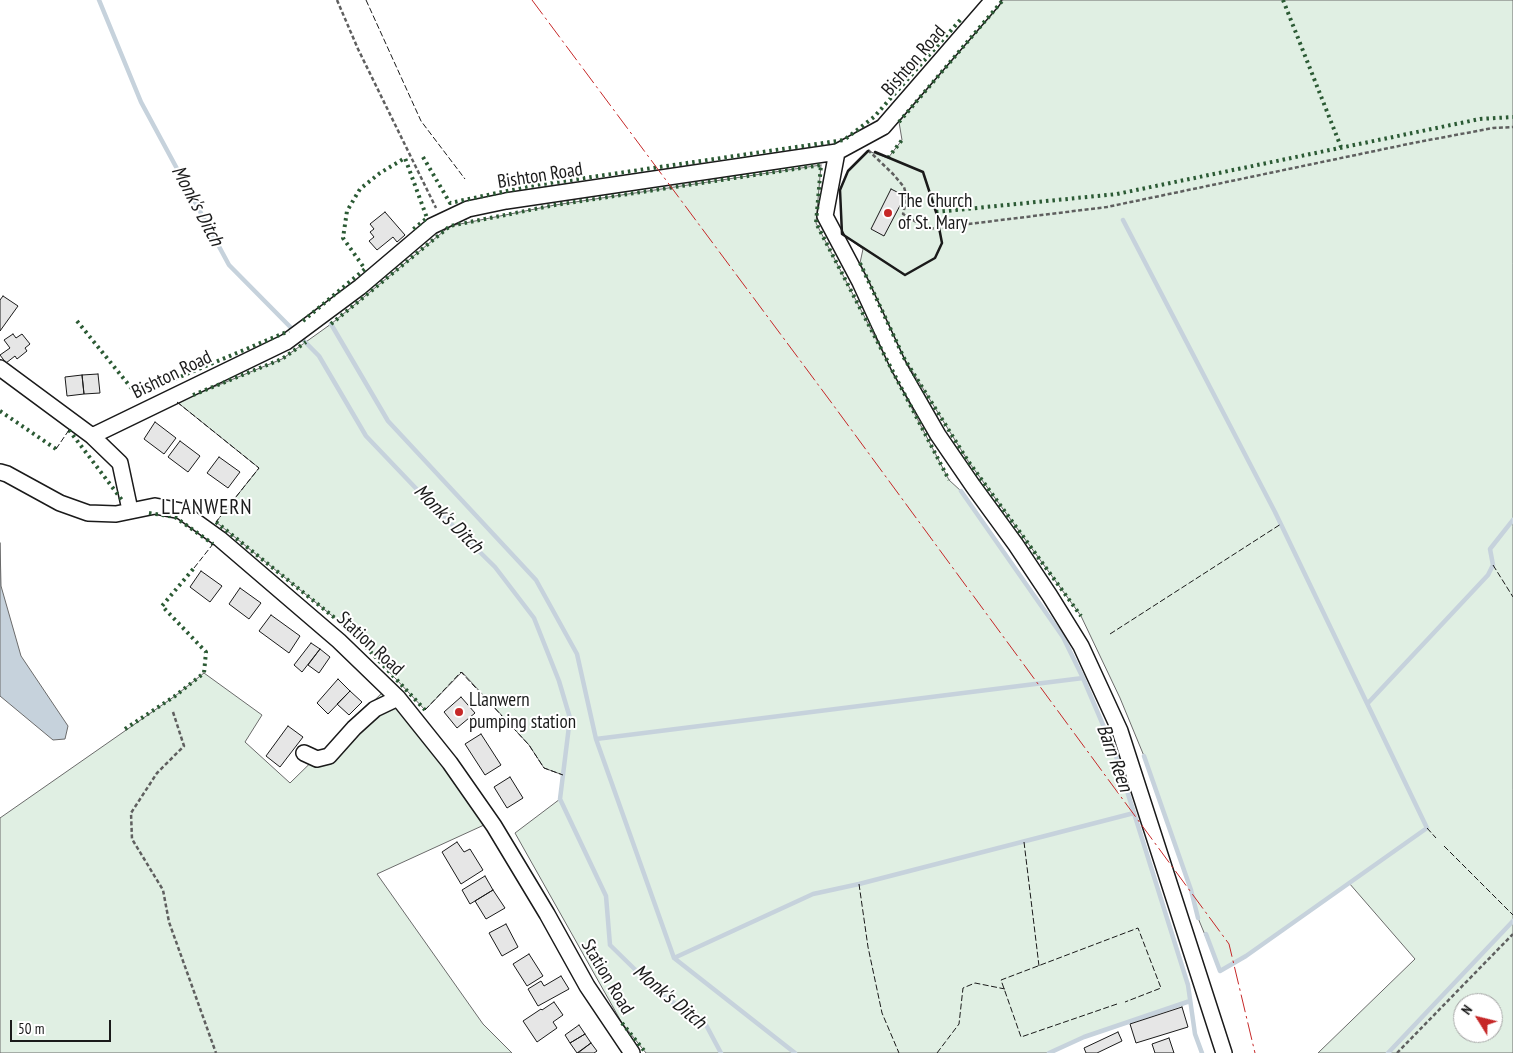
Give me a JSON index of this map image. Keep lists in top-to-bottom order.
{
  "streets": {
    "street": ["Bishton Road", "Station Road"]
  },
  "districts": ["LLANWERN"],
  "water": ["Monk's Ditch", "Barn Reen"],
  "places": ["The Church of St. Mary", "Llanwern pumping station"],
  "scale_bar": "50 m",
  "north": "top left"
}
